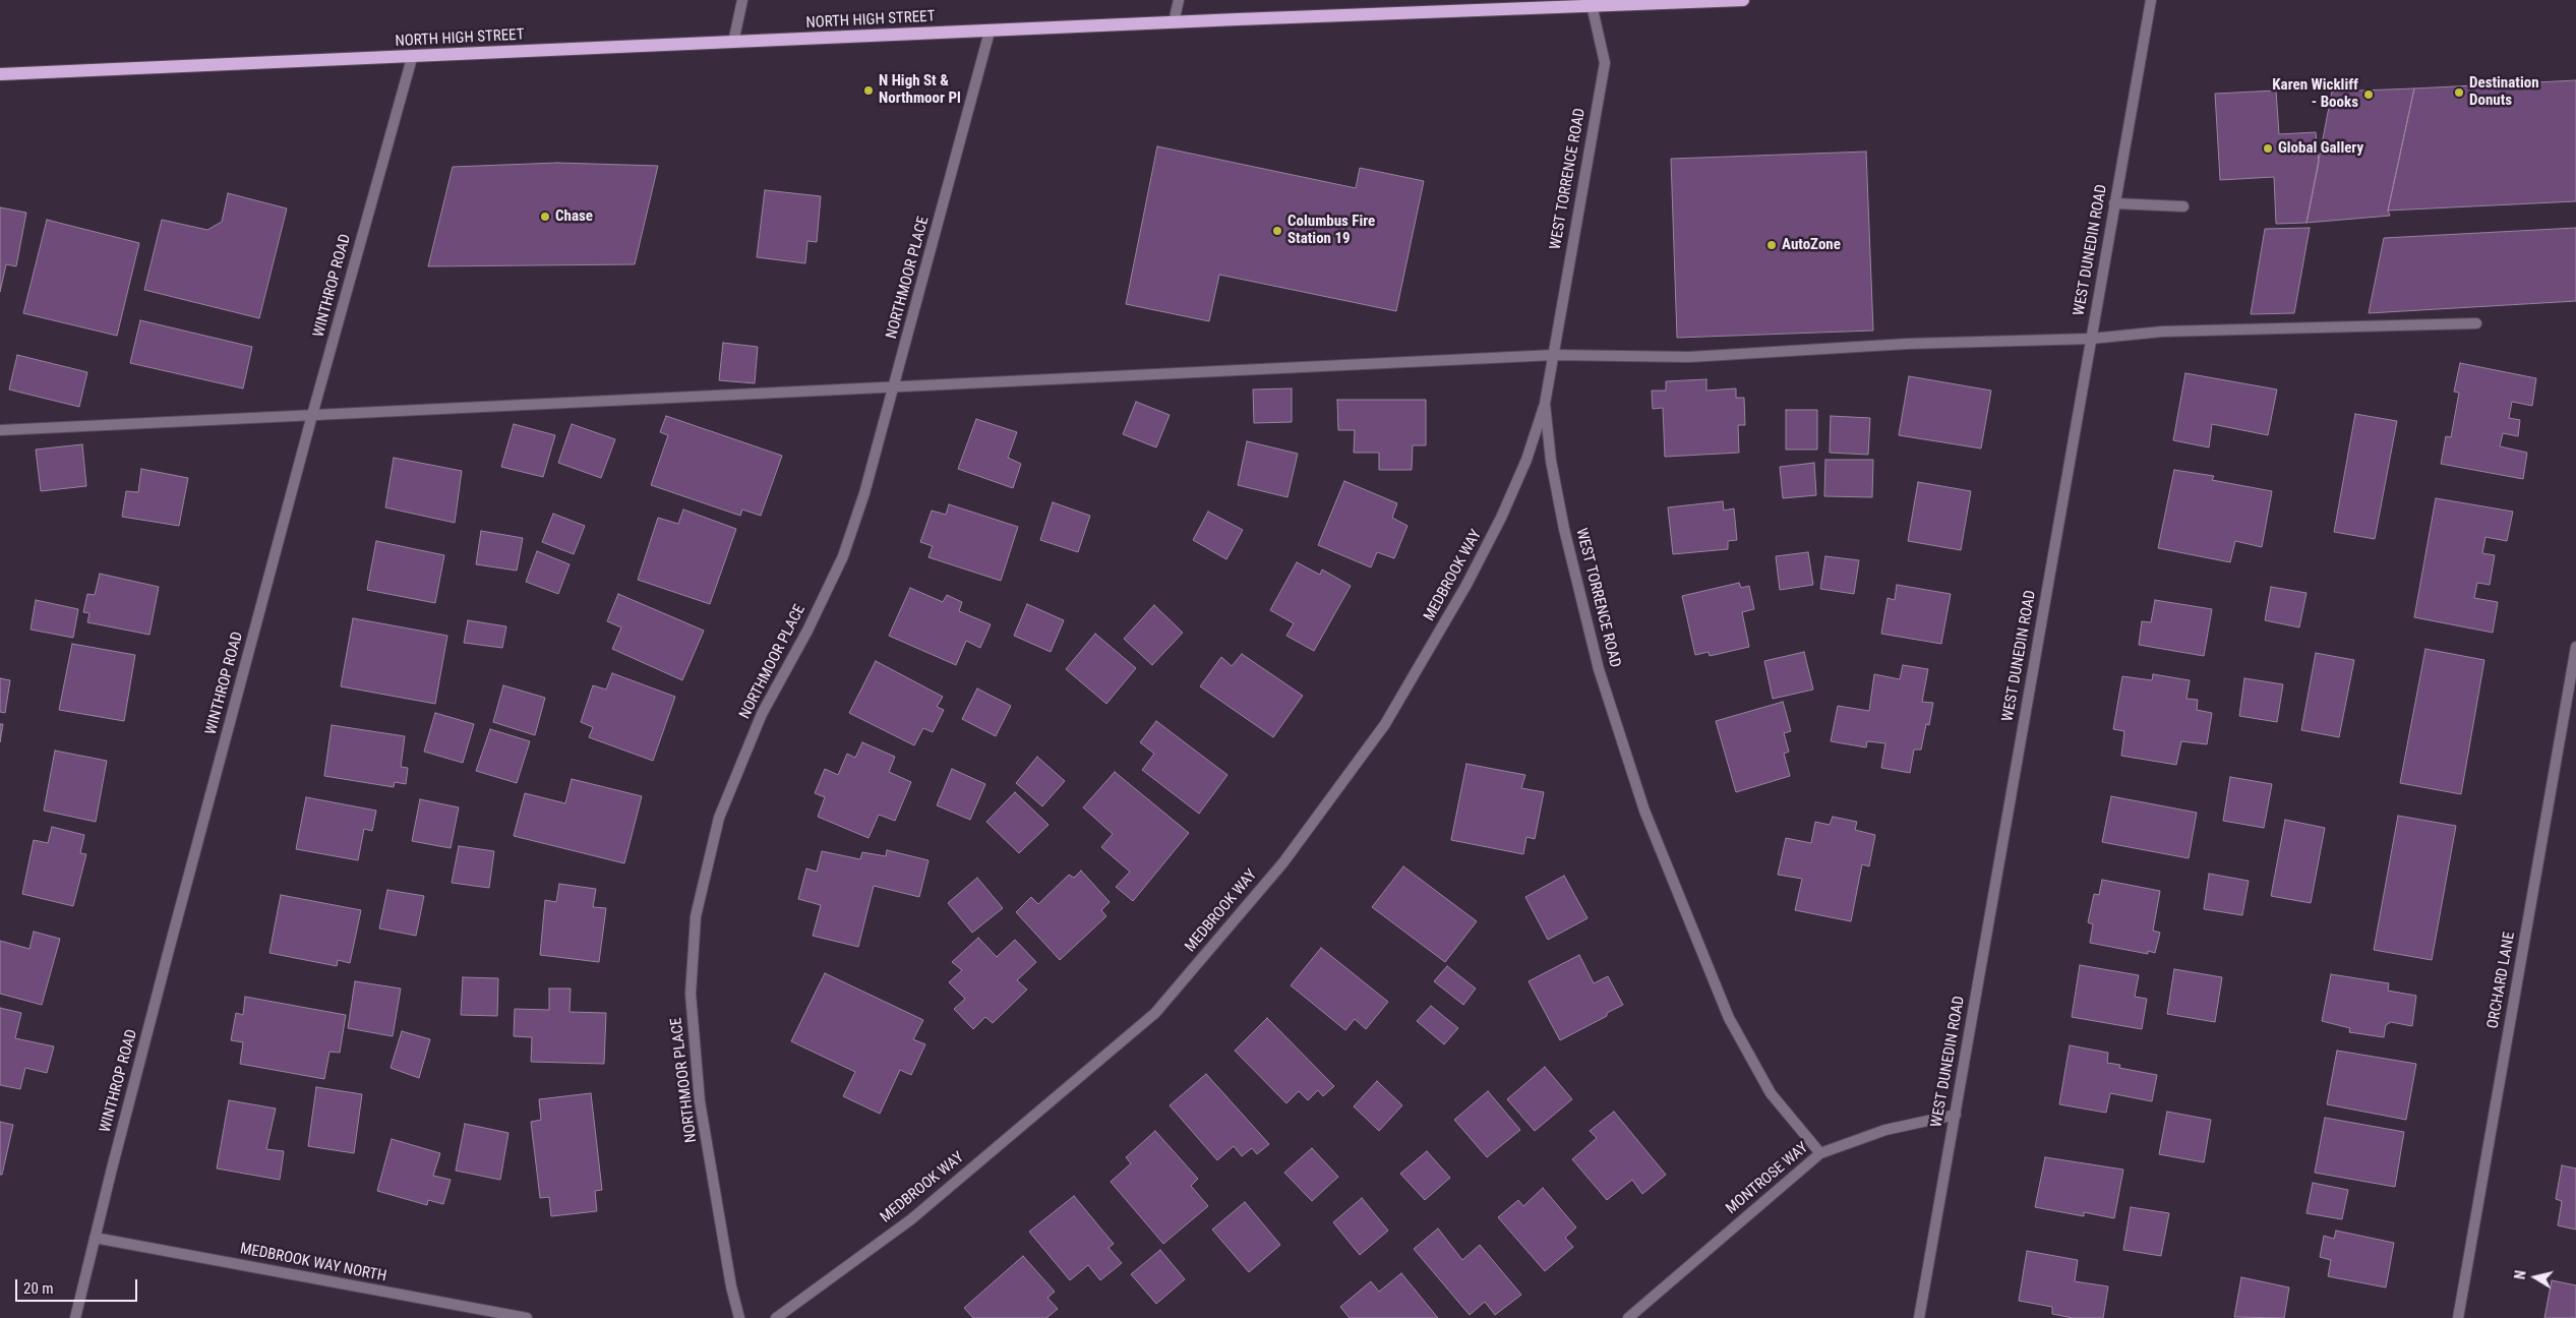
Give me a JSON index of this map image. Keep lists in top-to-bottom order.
{
  "streets": {
    "main road": ["NORTH HIGH STREET"],
    "street": [
      "WEST TORRENCE ROAD",
      "WEST DUNEDIN ROAD",
      "NORTHMOOR PLACE",
      "WINTHROP ROAD",
      "MEDBROOK WAY",
      "ORCHARD LANE",
      "MONTROSE WAY",
      "MEDBROOK WAY NORTH"
    ]
  },
  "crossings": [
    ["NORTH HIGH STREET", "WEST TORRENCE ROAD"],
    ["NORTH HIGH STREET", "NORTHMOOR PLACE"],
    ["NORTH HIGH STREET", "WINTHROP ROAD"],
    ["WEST TORRENCE ROAD", "MEDBROOK WAY"],
    ["WEST TORRENCE ROAD", "MONTROSE WAY"],
    ["WEST DUNEDIN ROAD", "MONTROSE WAY"],
    ["WINTHROP ROAD", "MEDBROOK WAY NORTH"]
  ],
  "places": [
    "N High St & Northmoor Pl",
    "Destination Donuts",
    "Karen Wickliff - Books",
    "Global Gallery",
    "Chase",
    "Columbus Fire Station 19",
    "AutoZone"
  ],
  "scale_bar": "20 m",
  "north": "left"
}
